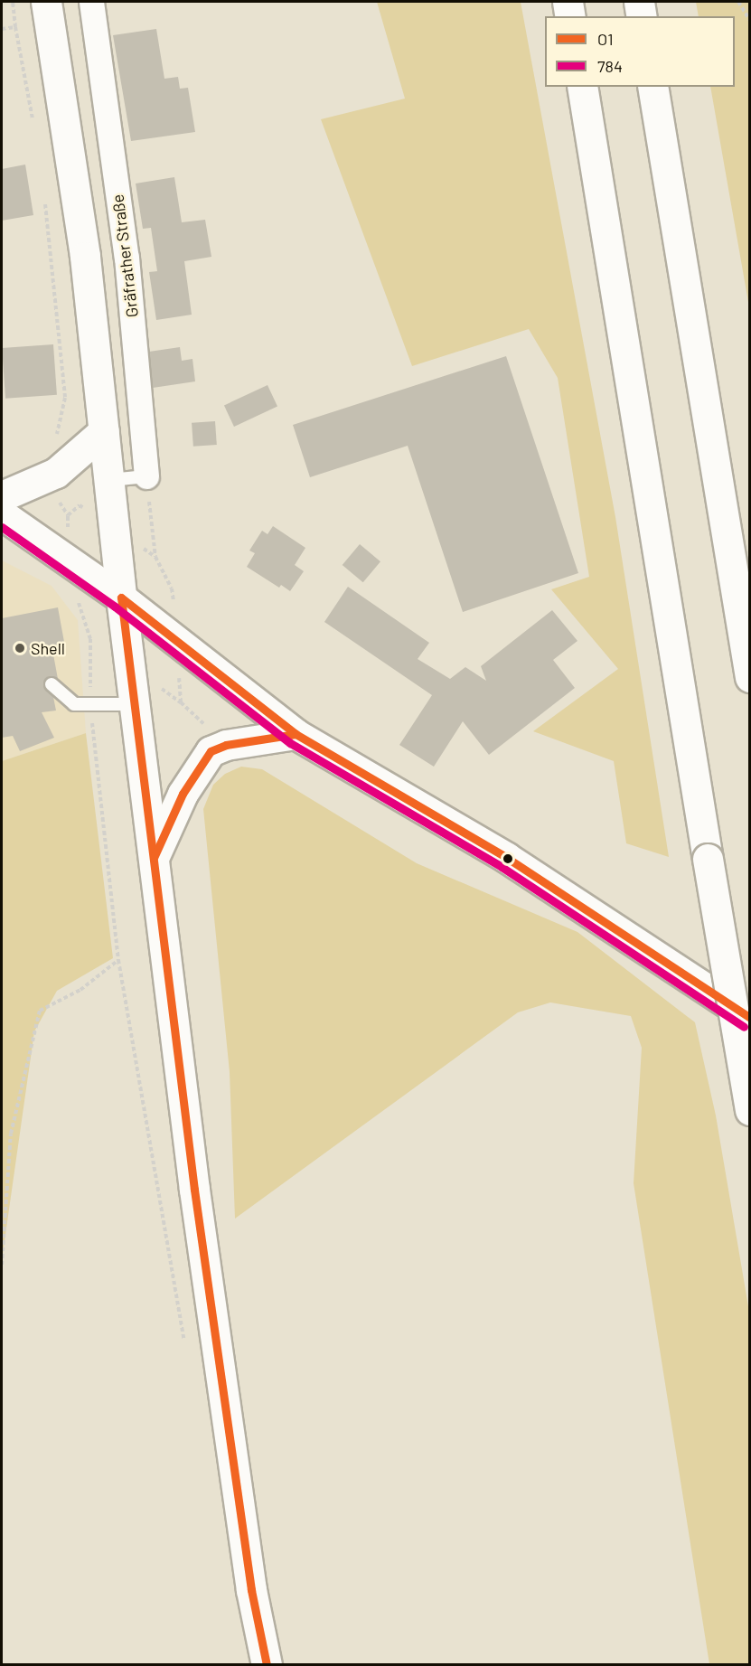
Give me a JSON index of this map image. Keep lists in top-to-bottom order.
{
  "streets": {
    "street": ["Gräfrather Straße"]
  },
  "places": ["Shell"],
  "lines": ["transit line 784", "transit line O1"],
  "legend": ["O1", "784"]
}
